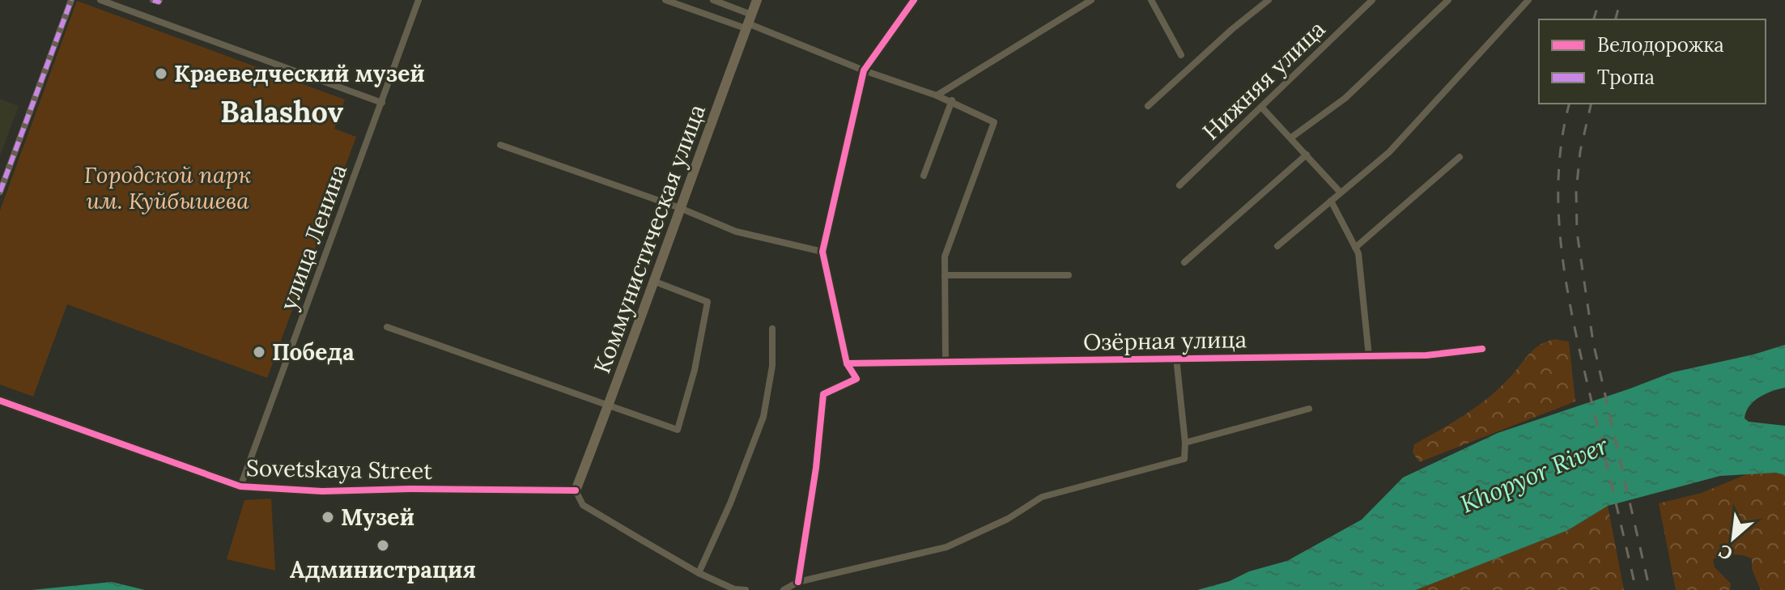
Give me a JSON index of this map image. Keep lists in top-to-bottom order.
{
  "streets": {
    "street": [
      "Нижняя улица",
      "улица Ленина",
      "Коммунистическая улица",
      "Озёрная улица",
      "Sovetskaya Street"
    ]
  },
  "crossings": [
    ["улица Ленина", "Sovetskaya Street"],
    ["Коммунистическая улица", "Sovetskaya Street"]
  ],
  "districts": ["Balashov"],
  "water": ["Khopyor River"],
  "parks": ["Городской парк им. Куйбышева"],
  "places": [
    "Краеведческий музей",
    "Победа",
    "Музей",
    "Администрация"
  ],
  "legend": ["Велодорожка", "Тропа"],
  "north": "bottom left"
}
